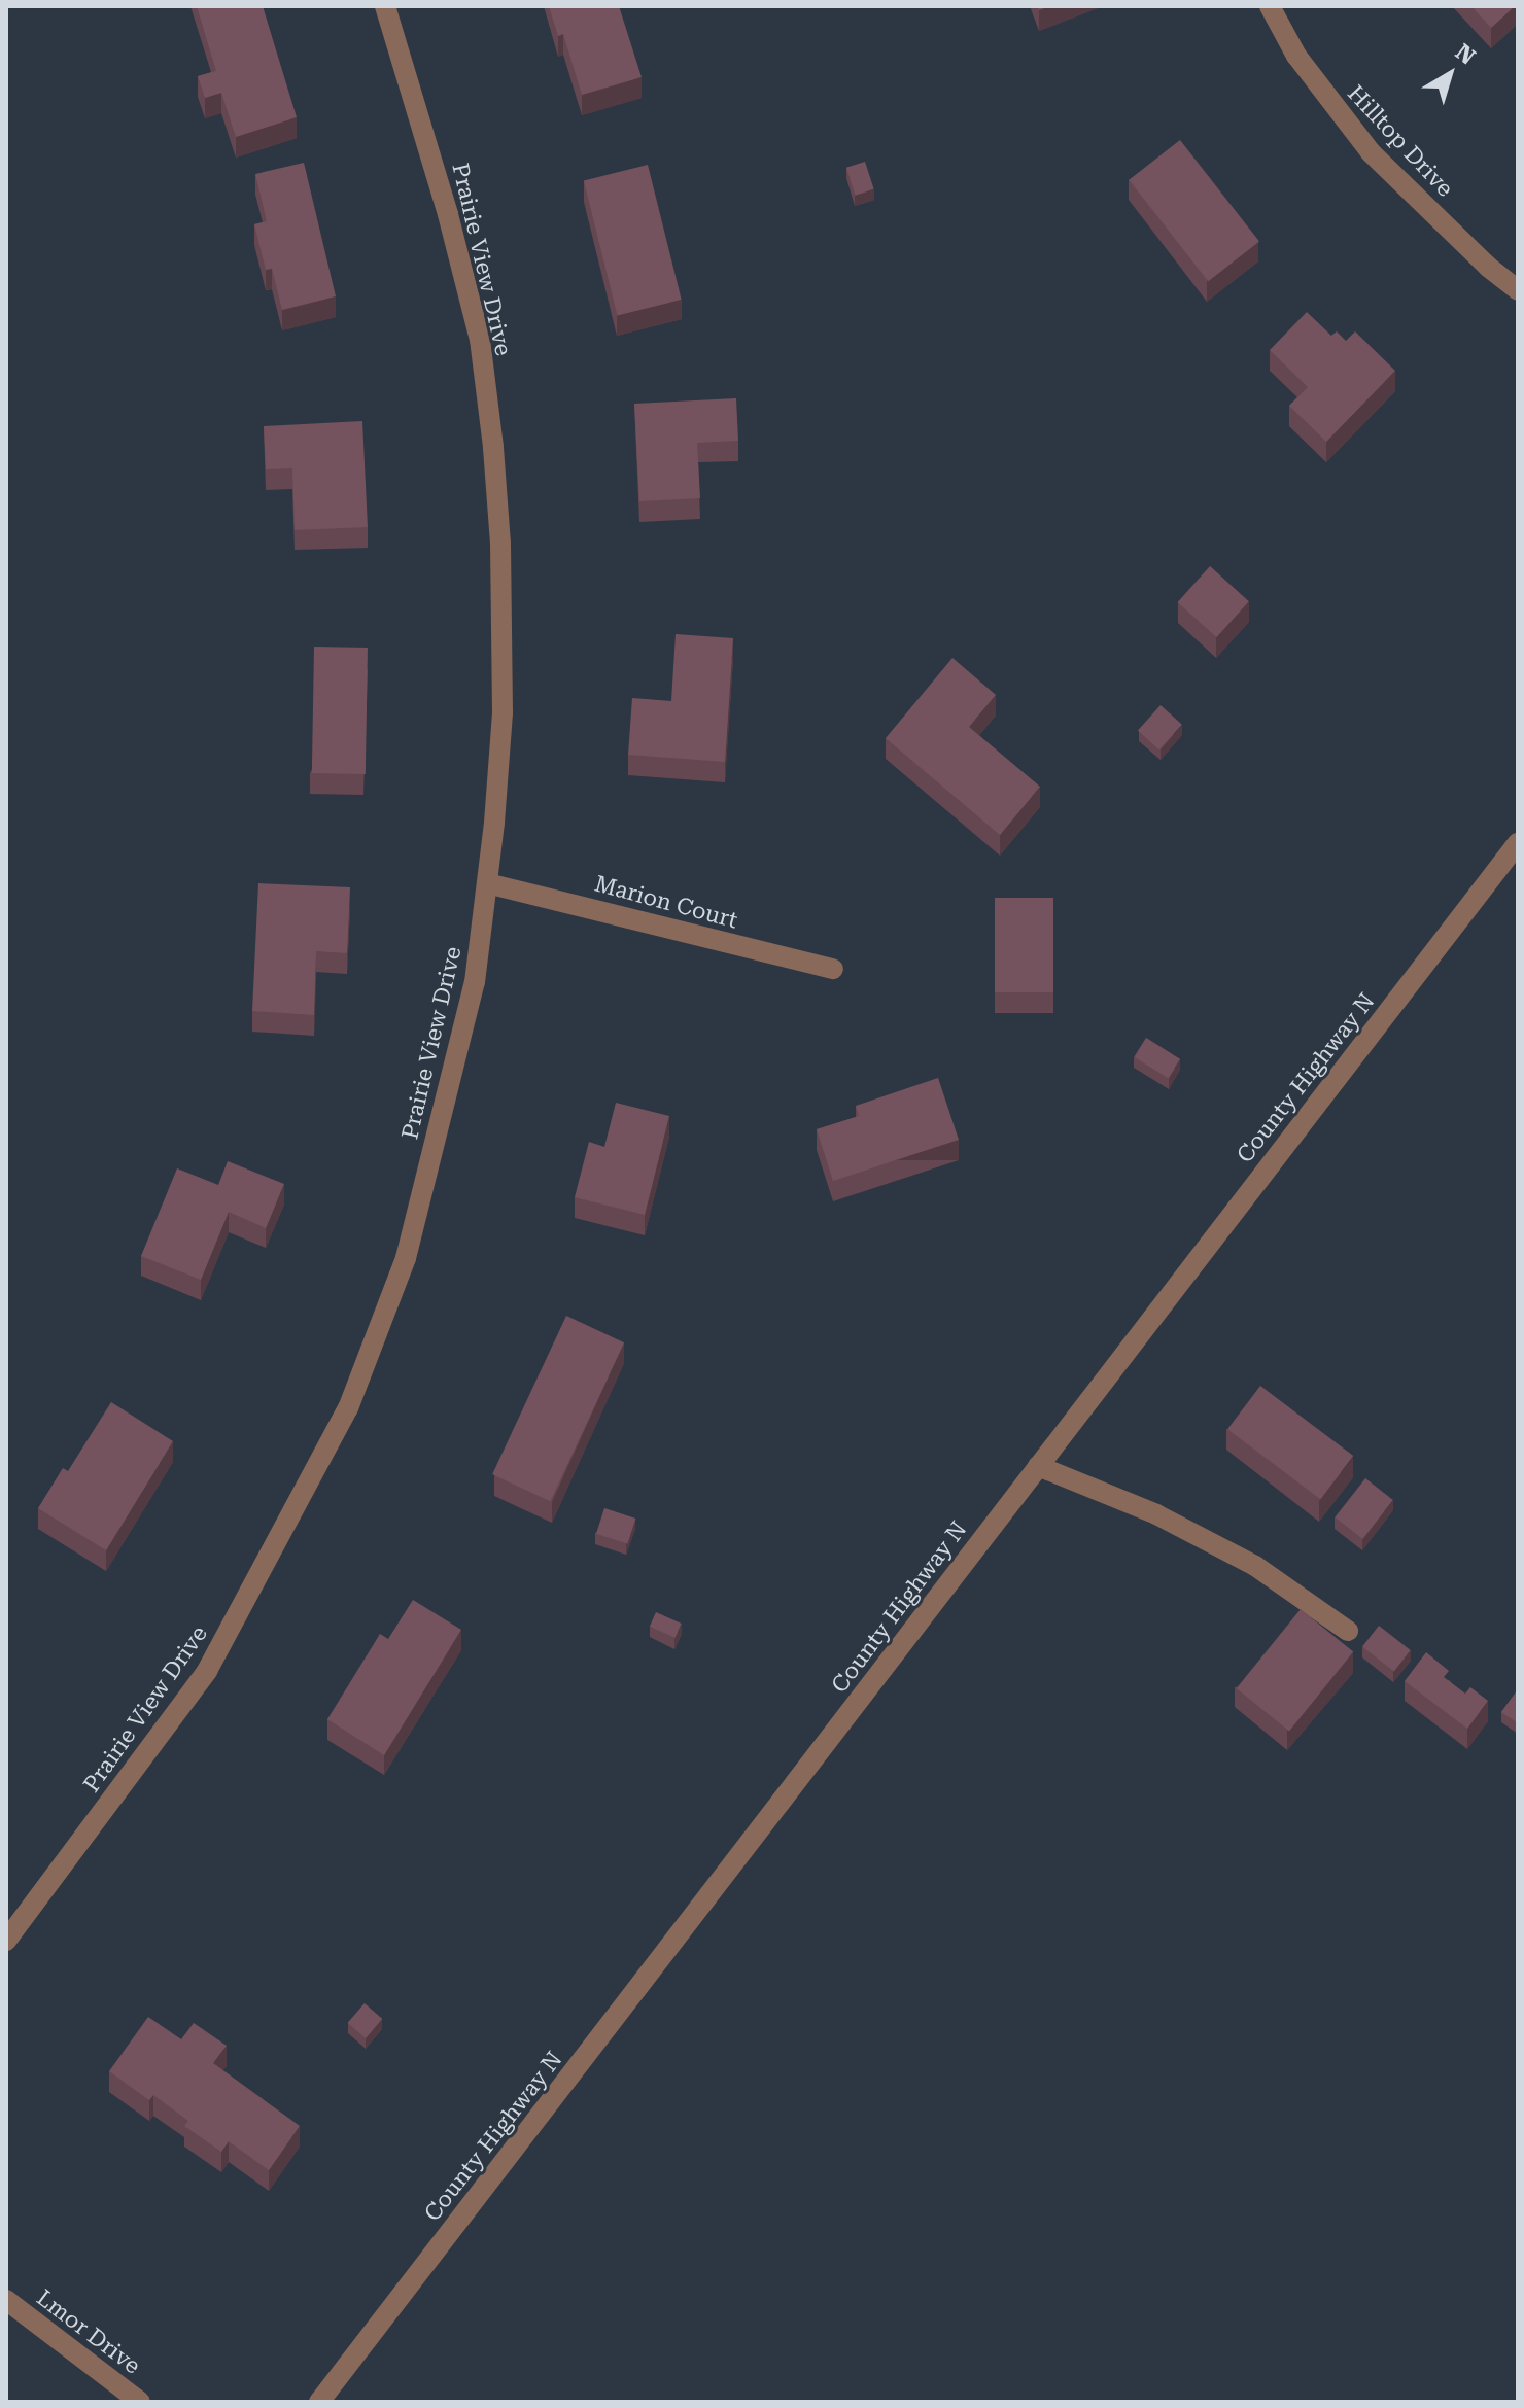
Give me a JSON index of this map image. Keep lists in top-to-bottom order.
{
  "streets": {
    "street": [
      "Hilltop Drive",
      "Prairie View Drive",
      "Marion Court",
      "County Highway N",
      "Lmor Drive"
    ]
  },
  "crossings": [
    ["Prairie View Drive", "Marion Court"]
  ],
  "north": "top right"
}
